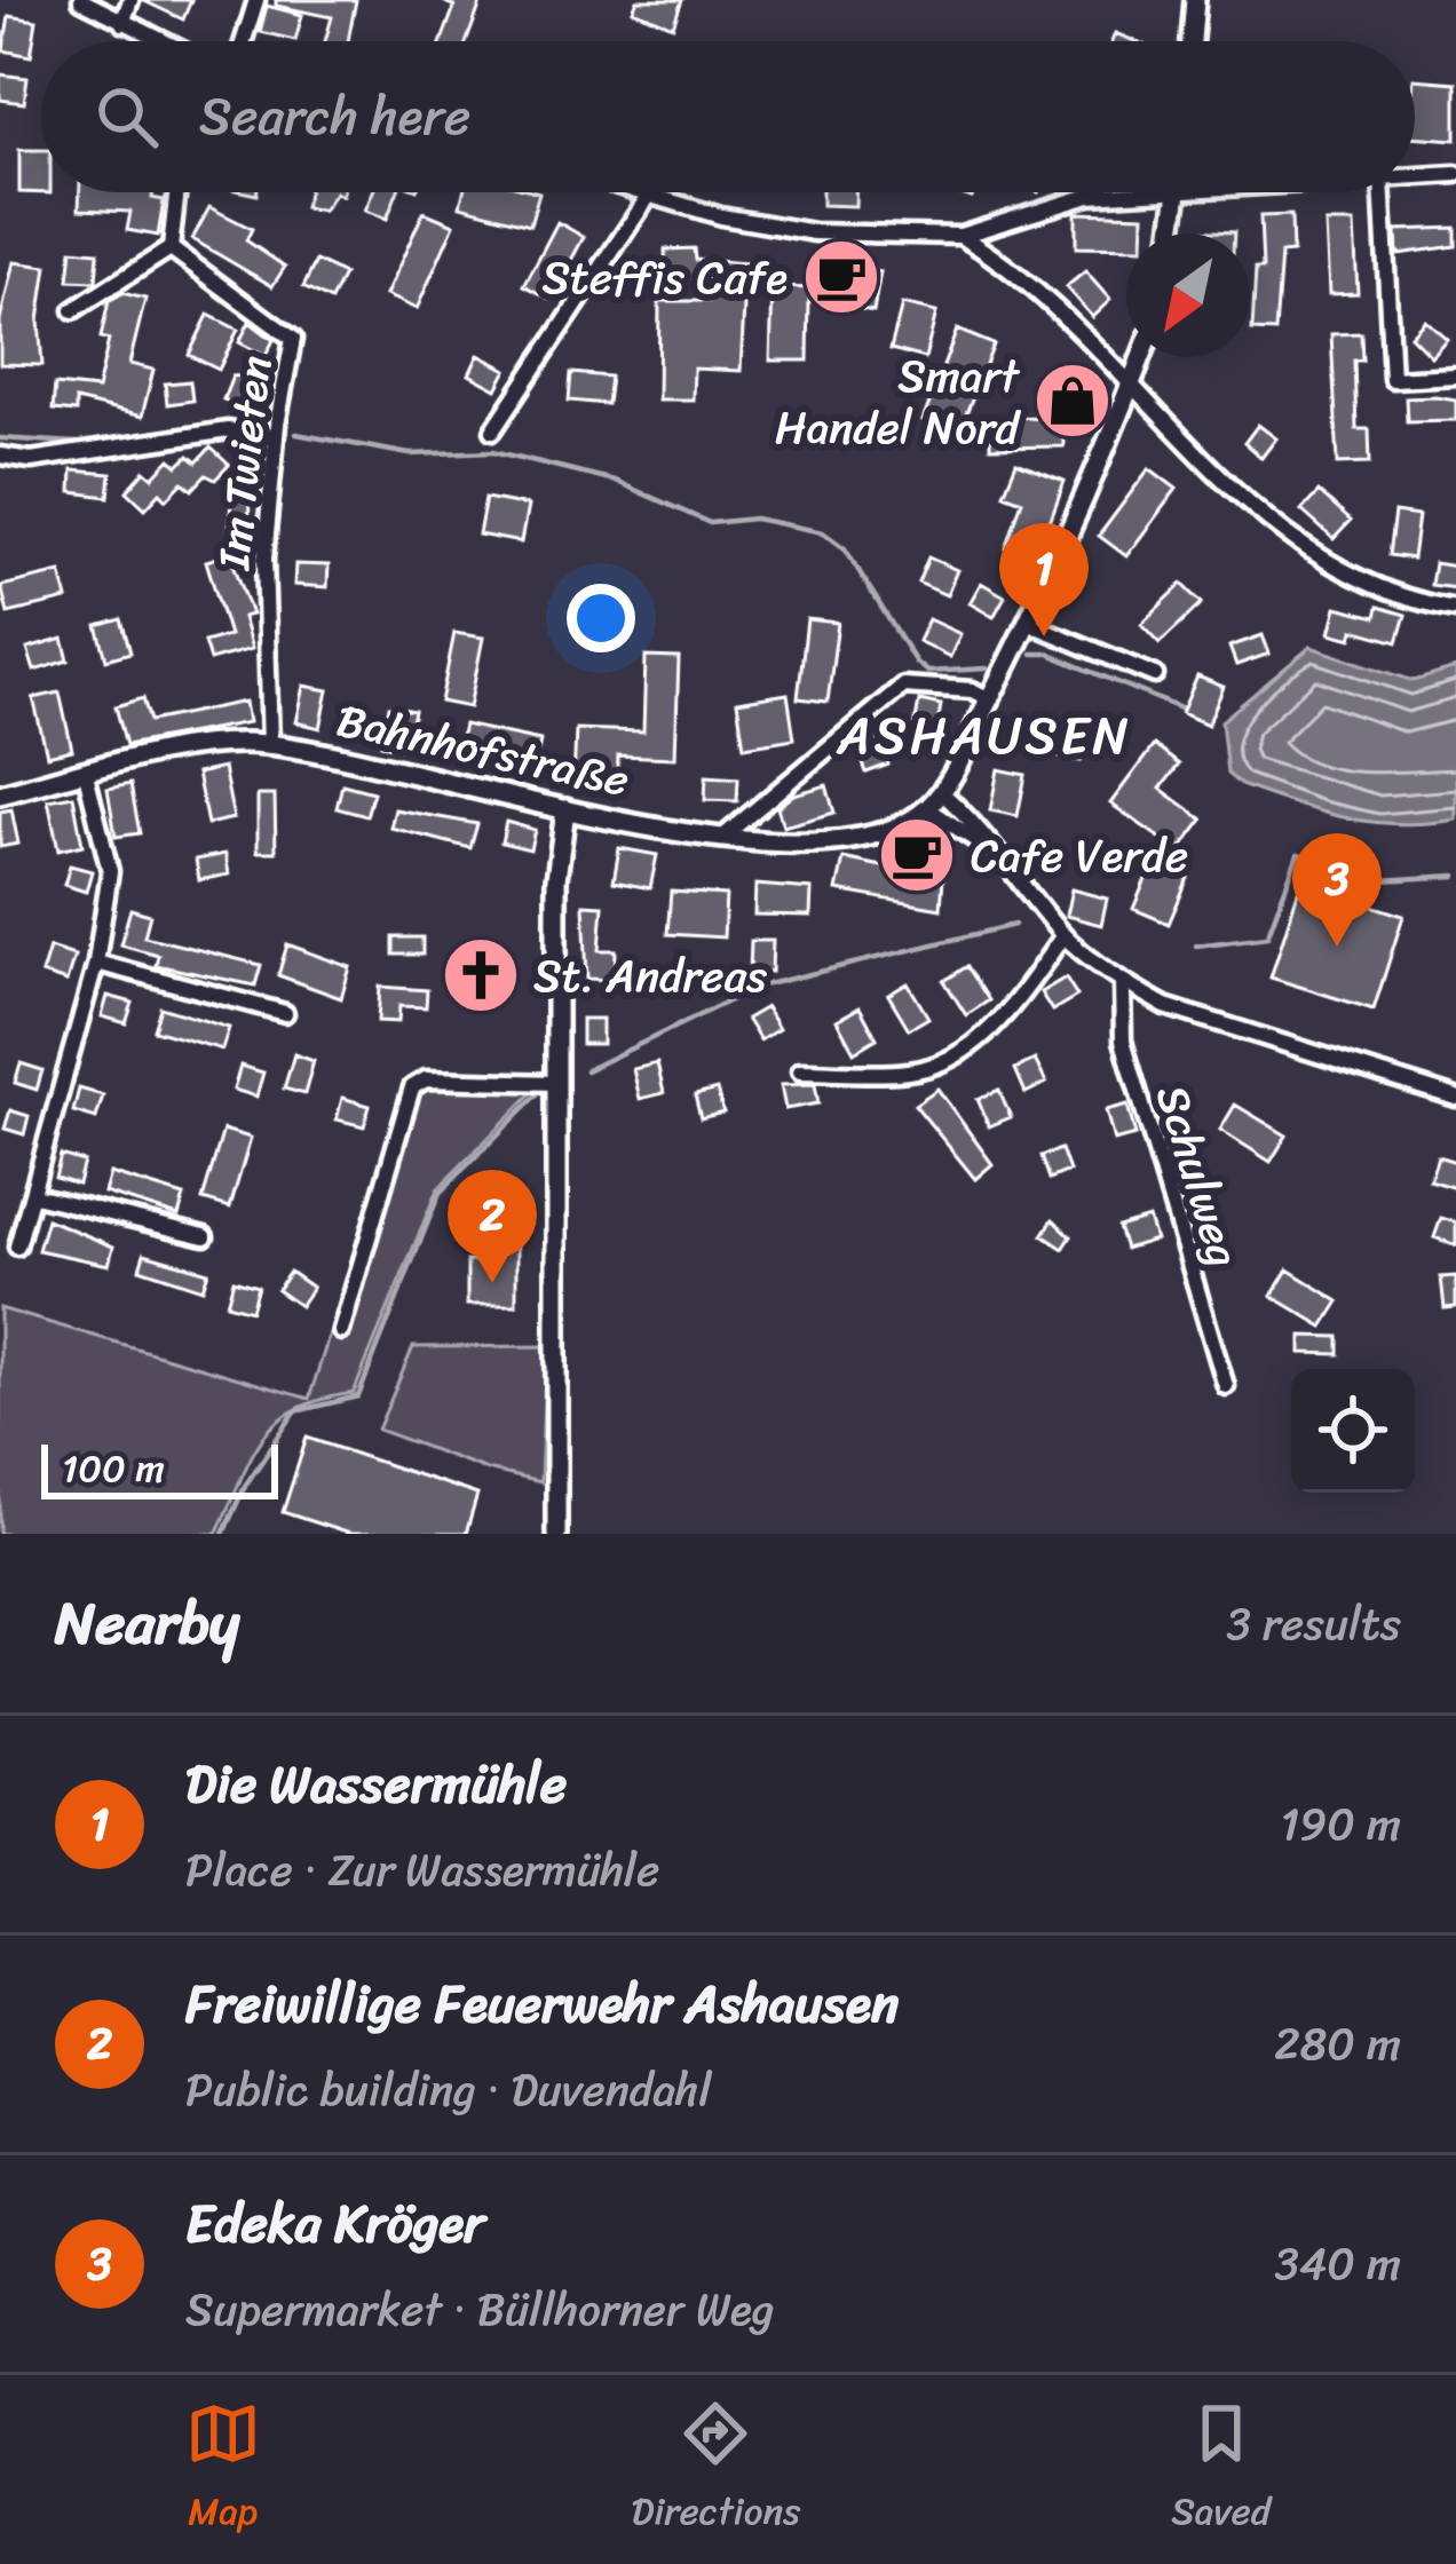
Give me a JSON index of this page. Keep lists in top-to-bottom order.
{
  "streets": {
    "street": ["Im Twieten", "Bahnhofstraße", "Schulweg"]
  },
  "crossings": [
    ["Im Twieten", "Bahnhofstraße"]
  ],
  "districts": ["ASHAUSEN"],
  "places": {
    "cafe": ["Steffis Cafe", "Cafe Verde"],
    "shop": ["Smart Handel Nord"],
    "church": ["St. Andreas"]
  },
  "scale_bar": "100 m",
  "north": "bottom left",
  "page": {
    "search": "Search here",
    "pins": ["1", "3", "2"],
    "scale": "100 m",
    "heading": ["Nearby", "3 results"],
    "list": [
      {
        "mark": "1",
        "name": "Die Wassermühle",
        "note": "Place · Zur Wassermühle",
        "value": "190 m"
      },
      {
        "mark": "2",
        "name": "Freiwillige Feuerwehr Ashausen",
        "note": "Public building · Duvendahl",
        "value": "280 m"
      },
      {
        "mark": "3",
        "name": "Edeka Kröger",
        "note": "Supermarket · Büllhorner Weg",
        "value": "340 m"
      }
    ],
    "nav": ["Map", "Directions", "Saved"]
  }
}
